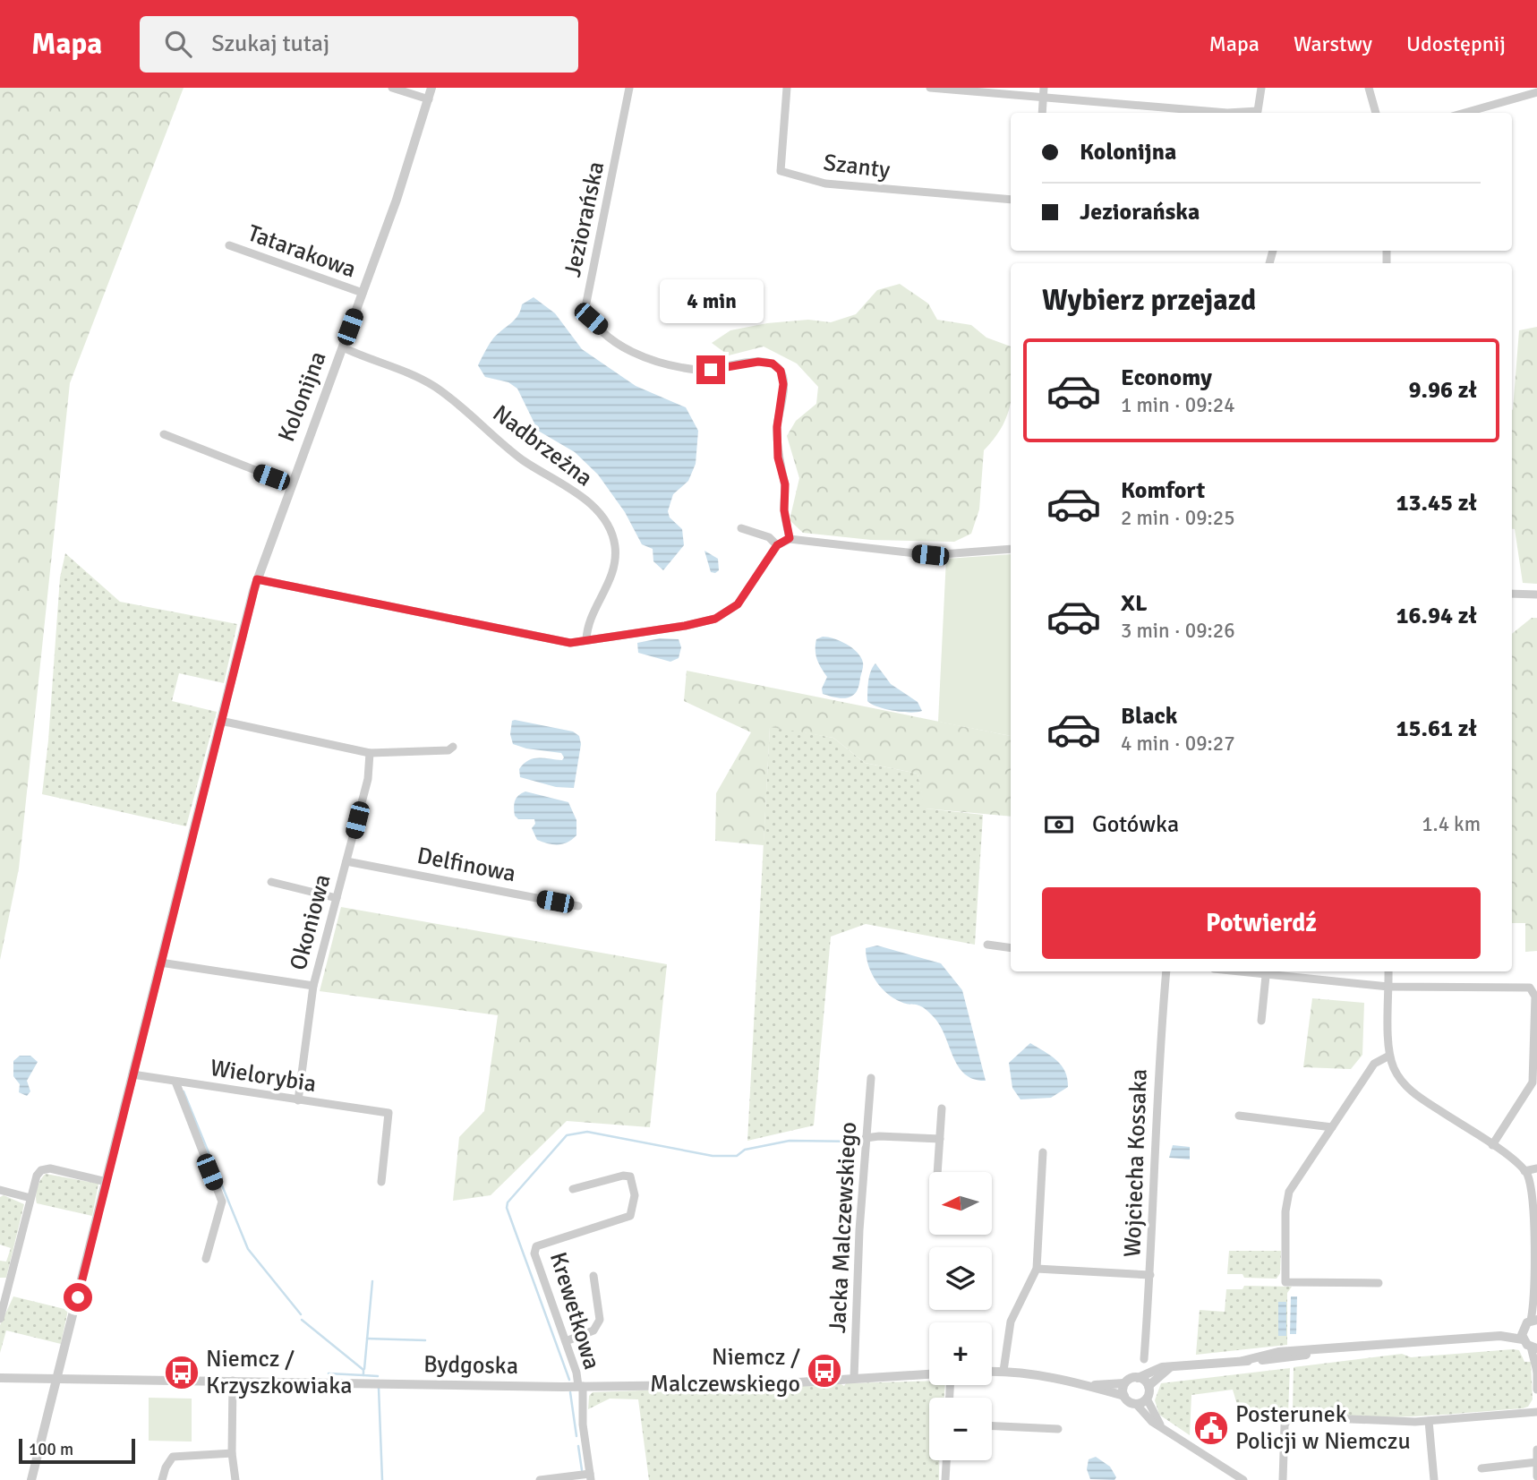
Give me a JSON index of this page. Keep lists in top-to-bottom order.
{
  "streets": {
    "street": [
      "Szanty",
      "Jeziorańska",
      "Tatarakowa",
      "Kolonijna",
      "Nadbrzeżna",
      "Delfinowa",
      "Okoniowa",
      "Wielorybia",
      "Wojciecha Kossaka",
      "Jacka Malczewskiego",
      "Krewetkowa",
      "Bydgoska"
    ]
  },
  "crossings": [
    ["Tatarakowa", "Kolonijna"],
    ["Kolonijna", "Nadbrzeżna"],
    ["Kolonijna", "Okoniowa"],
    ["Kolonijna", "Wielorybia"],
    ["Kolonijna", "Bydgoska"],
    ["Delfinowa", "Okoniowa"],
    ["Jacka Malczewskiego", "Bydgoska"],
    ["Krewetkowa", "Bydgoska"]
  ],
  "places": {
    "bus stop": ["Niemcz / Malczewskiego", "Niemcz / Krzyszkowiaka"],
    "public building": ["Posterunek Policji w Niemczu"]
  },
  "scale_bar": "100 m",
  "north": "left",
  "page": {
    "header": "Mapa",
    "search": "Szukaj tutaj",
    "nav": ["Mapa", "Warstwy", "Udostępnij"],
    "banner": ["Kolonijna", "Jeziorańska"],
    "heading": "Wybierz przejazd",
    "bubble": "4 min",
    "list": [
      {
        "name": "Economy",
        "note": "1 min · 09:24",
        "value": "9.96 zł"
      },
      {
        "name": "Komfort",
        "note": "2 min · 09:25",
        "value": "13.45 zł"
      },
      {
        "name": "XL",
        "note": "3 min · 09:26",
        "value": "16.94 zł"
      },
      {
        "name": "Black",
        "note": "4 min · 09:27",
        "value": "15.61 zł"
      }
    ],
    "pay": ["Gotówka", "1.4 km"],
    "buttons": "Potwierdź",
    "map_buttons": ["+", "−"],
    "scale": "100 m"
  }
}
